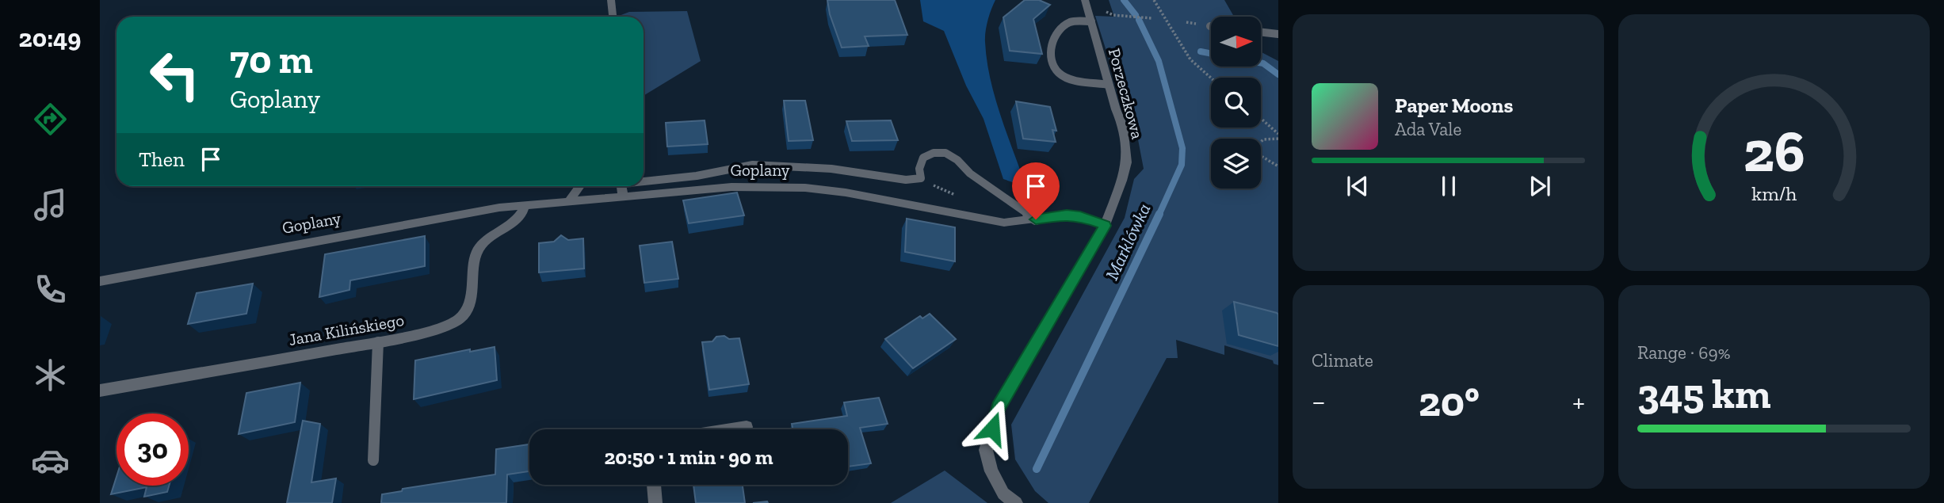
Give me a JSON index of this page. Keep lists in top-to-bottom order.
{
  "streets": {
    "street": ["Porzeczkowa", "Goplany", "Jana Kilińskiego"]
  },
  "crossings": [
    ["Porzeczkowa", "Goplany"],
    ["Goplany", "Jana Kilińskiego"]
  ],
  "water": ["Marklówka"],
  "north": "right",
  "page": {
    "tabs": "20:49",
    "turn": ["70 m", "Goplany"],
    "song": ["Paper Moons", "Ada Vale"],
    "then": "Then",
    "tile": [
      "Climate",
      ["Range · 69%", "345 km"]
    ],
    "heat": ["−", "20°", "+"],
    "limit": "30",
    "trip": "20:50 · 1 min · 90 m",
    "gauge": ["26", "km/h"]
  }
}
